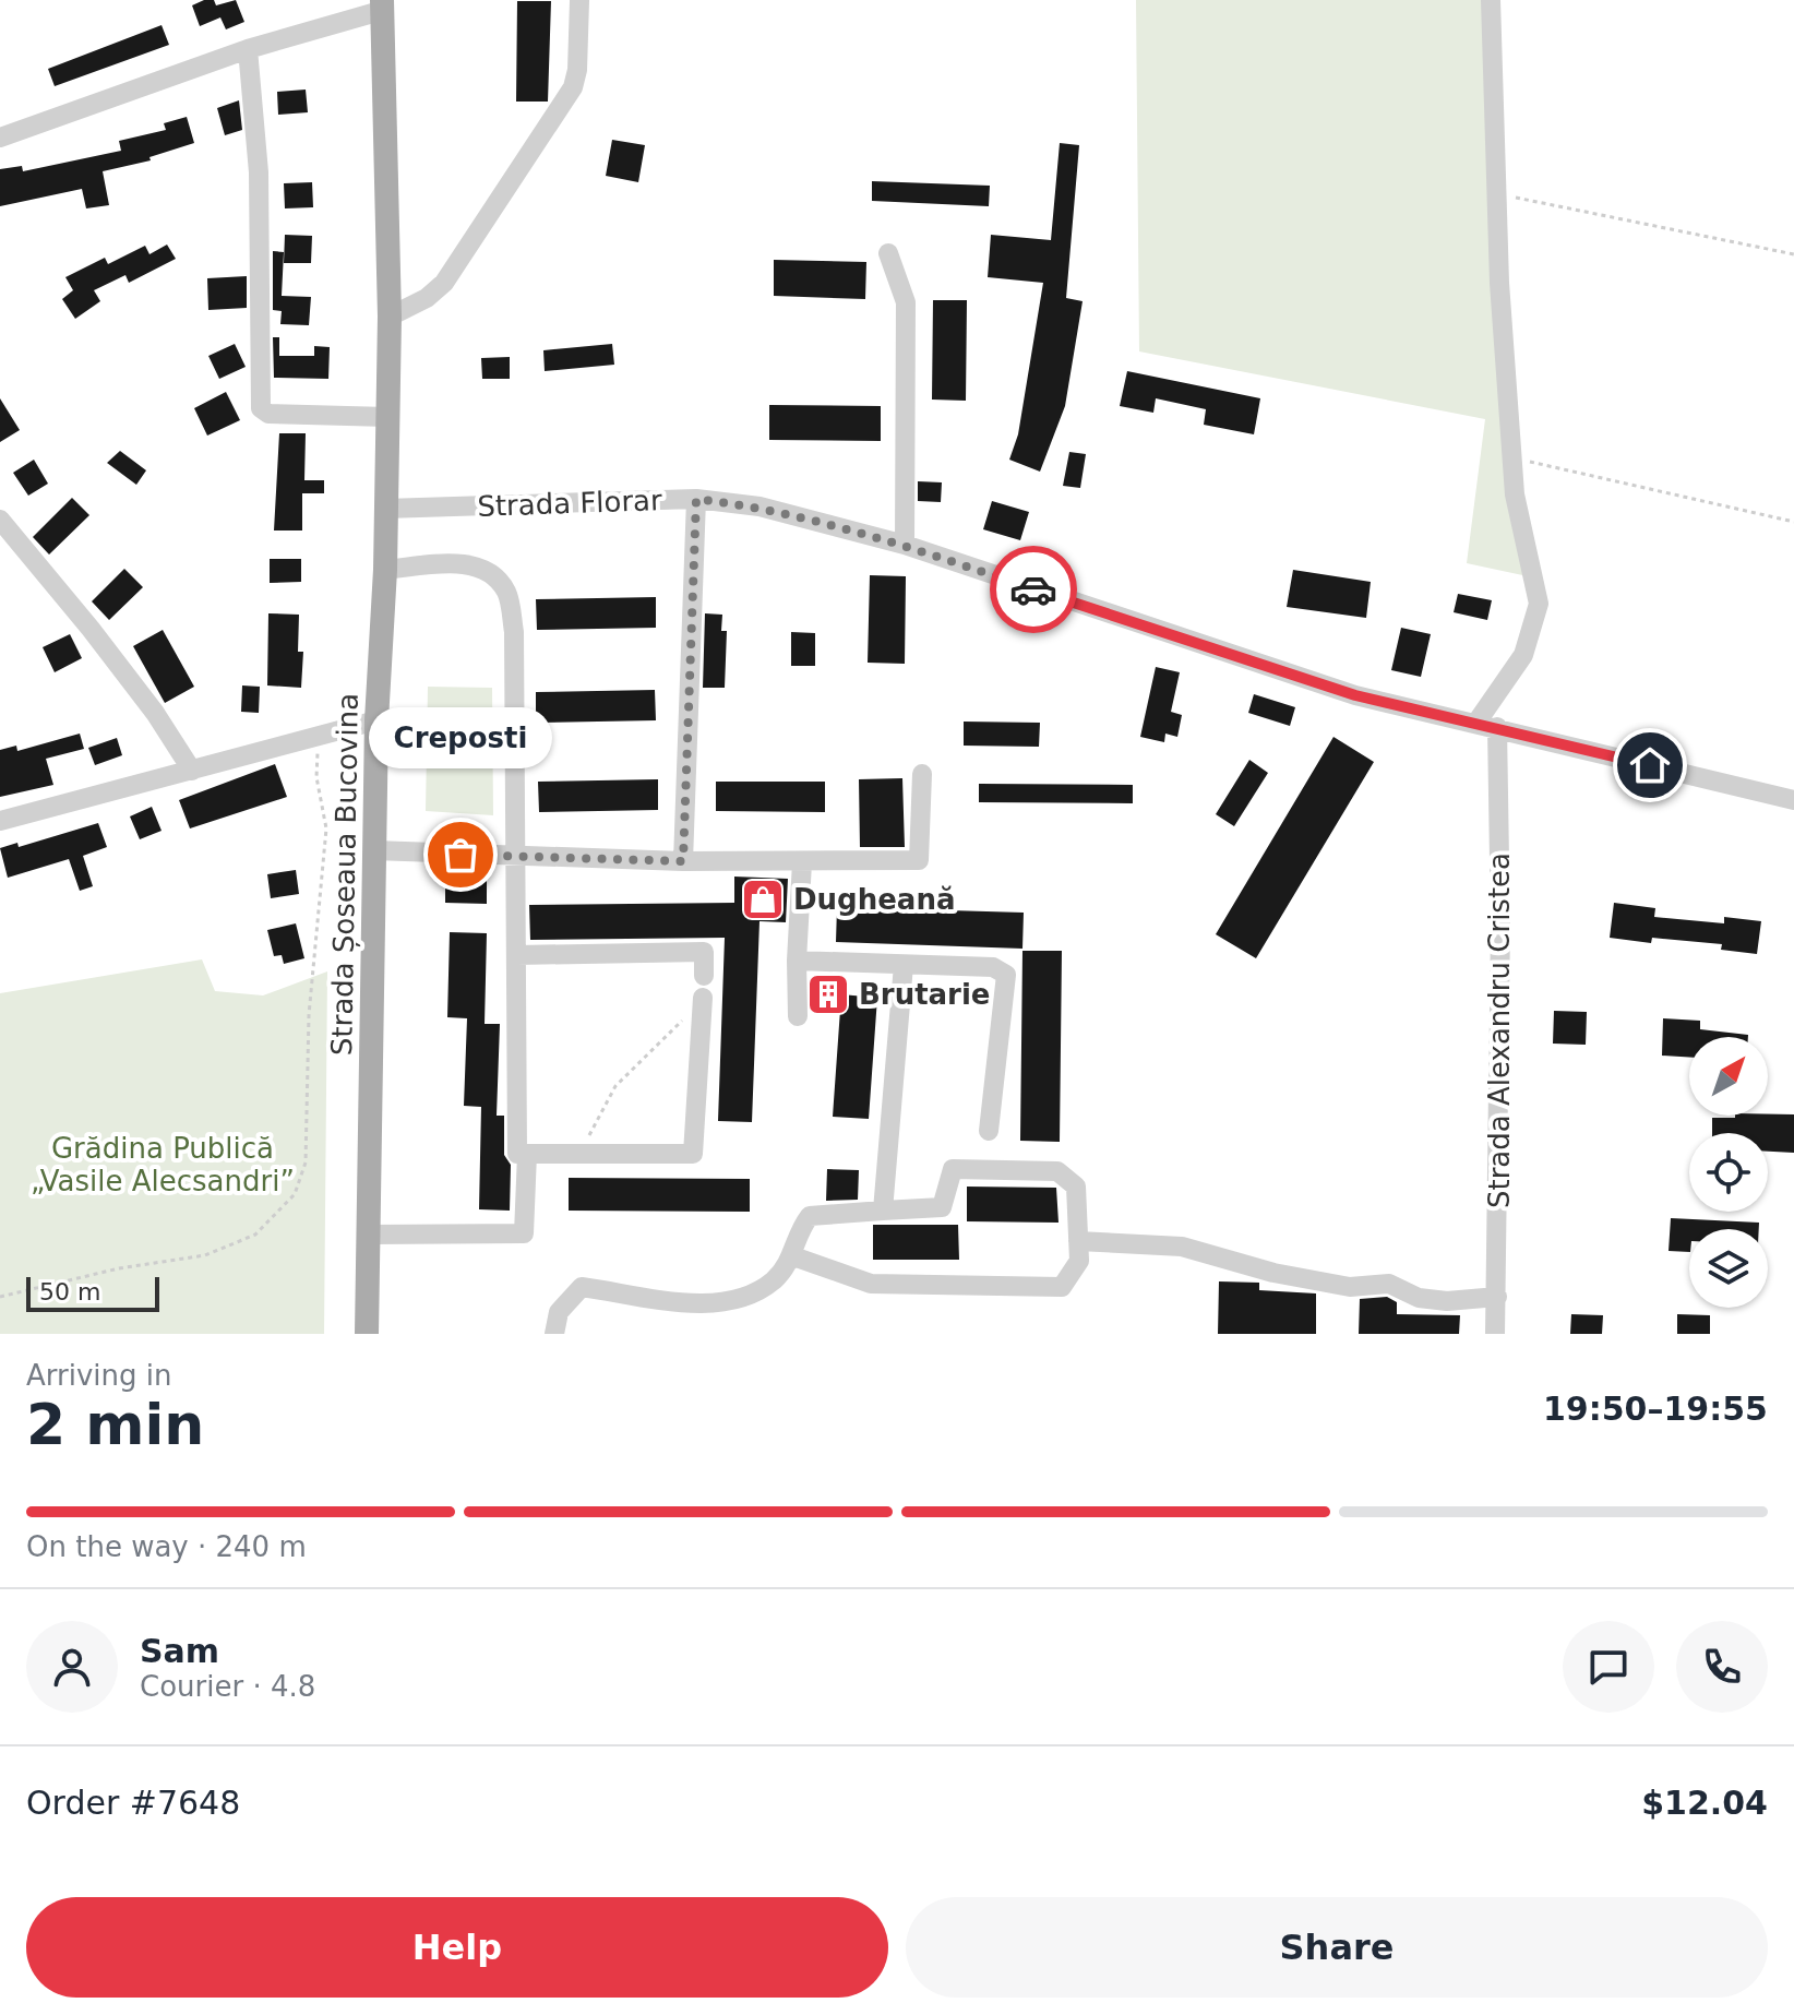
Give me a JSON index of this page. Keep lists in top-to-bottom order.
{
  "streets": {
    "main road": ["Strada Șoseaua Bucovina"],
    "street": ["Strada Florar", "Strada Alexandru Cristea"]
  },
  "crossings": [
    ["Strada Florar", "Strada Șoseaua Bucovina"],
    ["Strada Florar", "Strada Alexandru Cristea"]
  ],
  "parks": ["Grădina Publică „Vasile Alecsandri”"],
  "places": {
    "other": ["Creposti"],
    "shop": ["Dugheană"],
    "building": ["Brutarie"]
  },
  "scale_bar": "50 m",
  "north": "top right",
  "page": {
    "bubble": "Creposti",
    "scale": "50 m",
    "heading": ["2 min", "Arriving in", "19:50–19:55"],
    "panel": [
      "Sam",
      "Courier · 4.8",
      "Order #7648",
      "$12.04"
    ],
    "bar": "On the way · 240 m",
    "buttons": ["Help", "Share"]
  }
}
